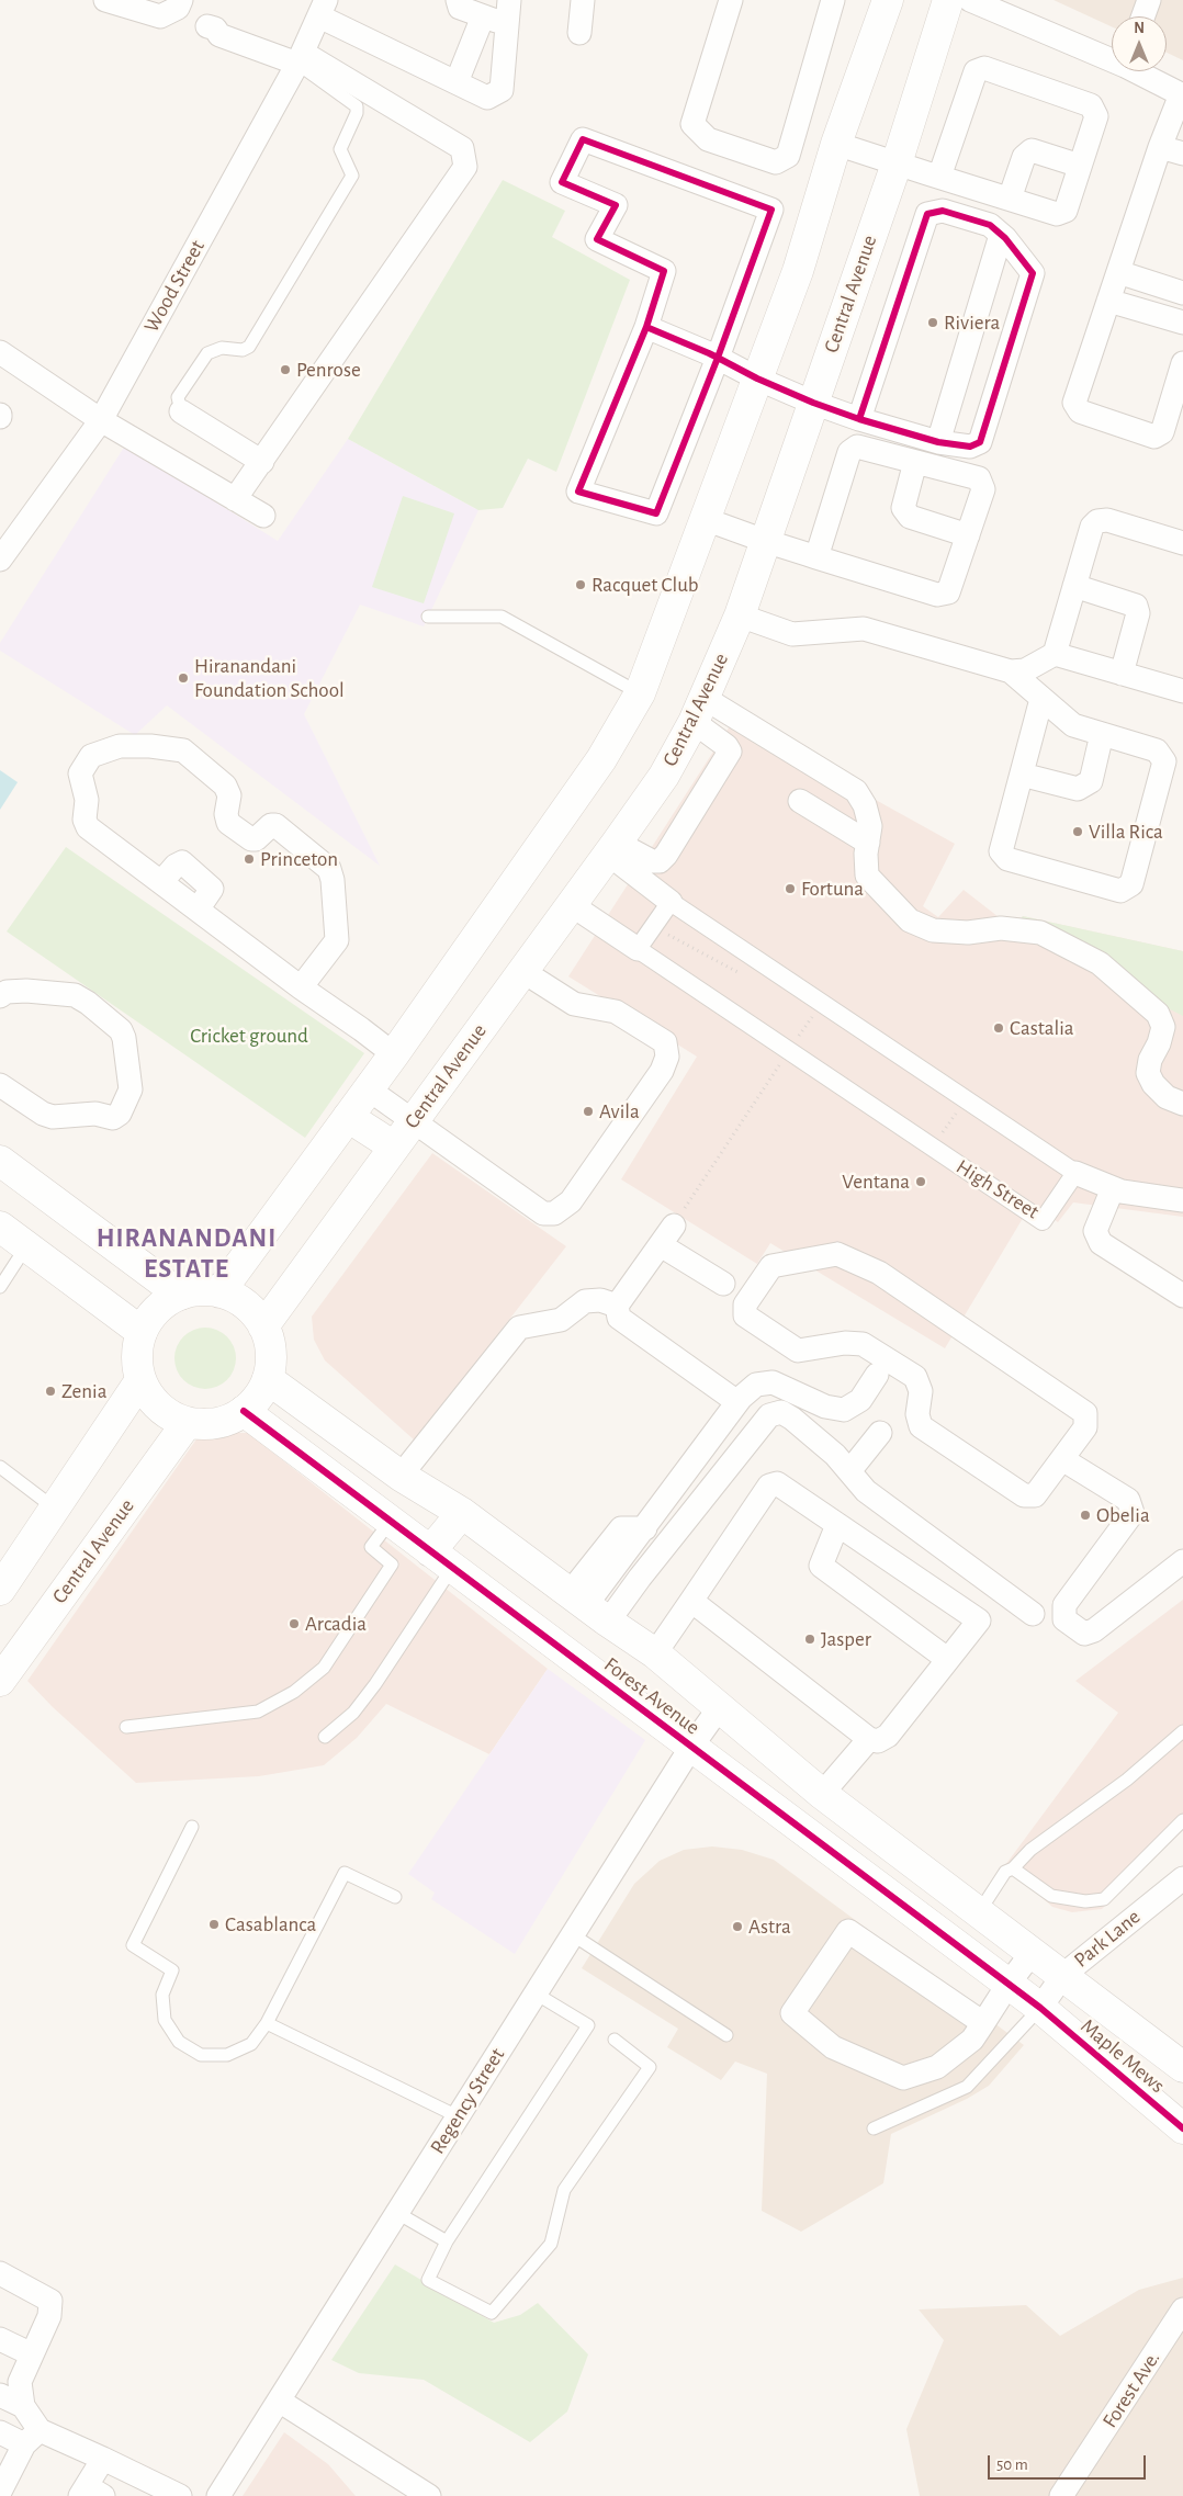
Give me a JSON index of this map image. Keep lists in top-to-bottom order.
{
  "streets": {
    "main road": ["Central Avenue", "Forest Avenue", "Maple Mews"],
    "street": [
      "Wood Street",
      "High Street",
      "Park Lane",
      "Regency Street",
      "Forest Ave."
    ]
  },
  "crossings": [
    ["Central Avenue", "High Street"],
    ["Central Avenue", "Forest Avenue"],
    ["Forest Avenue", "Park Lane"],
    ["Forest Avenue", "Maple Mews"],
    ["Forest Avenue", "Regency Street"],
    ["Park Lane", "Maple Mews"]
  ],
  "districts": ["HIRANANDANI ESTATE"],
  "parks": ["Cricket ground"],
  "places": [
    "Riviera",
    "Penrose",
    "Racquet Club",
    "Hiranandani Foundation School",
    "Villa Rica",
    "Princeton",
    "Fortuna",
    "Castalia",
    "Avila",
    "Ventana",
    "Zenia",
    "Obelia",
    "Arcadia",
    "Jasper",
    "Casablanca",
    "Astra"
  ],
  "scale_bar": "50 m",
  "north": "top"
}
